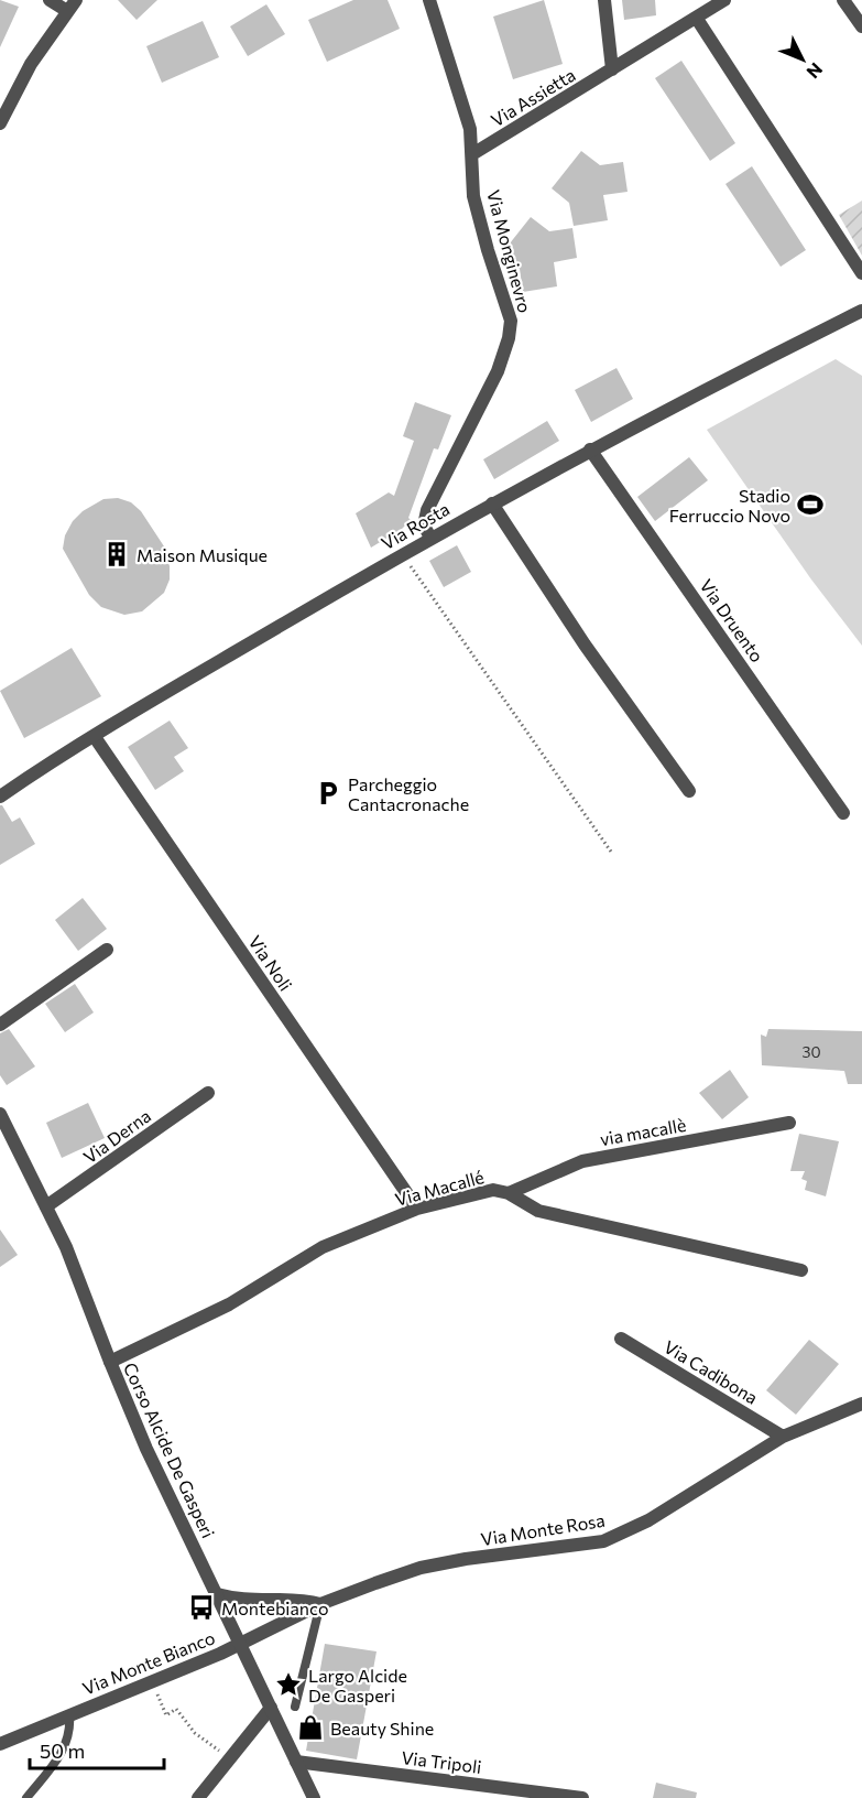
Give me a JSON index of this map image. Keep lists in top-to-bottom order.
{
  "streets": {
    "street": [
      "Via Assietta",
      "Via Monginevro",
      "Via Rosta",
      "Via Druento",
      "Via Noli",
      "via macallè",
      "Via Derna",
      "Via Macallé",
      "Via Cadibona",
      "Corso Alcide De Gasperi",
      "Via Monte Rosa",
      "Via Monte Bianco",
      "Via Tripoli"
    ]
  },
  "crossings": [
    ["Via Assietta", "Via Monginevro"],
    ["Via Monginevro", "Via Rosta"],
    ["Via Rosta", "Via Druento"],
    ["Via Rosta", "Via Noli"],
    ["Via Noli", "Via Macallé"],
    ["via macallè", "Via Macallé"],
    ["Via Derna", "Corso Alcide De Gasperi"],
    ["Via Macallé", "Corso Alcide De Gasperi"],
    ["Via Cadibona", "Via Monte Rosa"],
    ["Corso Alcide De Gasperi", "Via Monte Bianco"],
    ["Corso Alcide De Gasperi", "Via Tripoli"]
  ],
  "places": {
    "sports": ["Stadio Ferruccio Novo"],
    "building": ["Maison Musique"],
    "parking": ["Parcheggio Cantacronache"],
    "bus stop": ["Montebianco"],
    "place": ["Largo Alcide De Gasperi"],
    "shop": ["Beauty Shine"]
  },
  "house_numbers": ["30"],
  "scale_bar": "50 m",
  "north": "bottom right"
}
